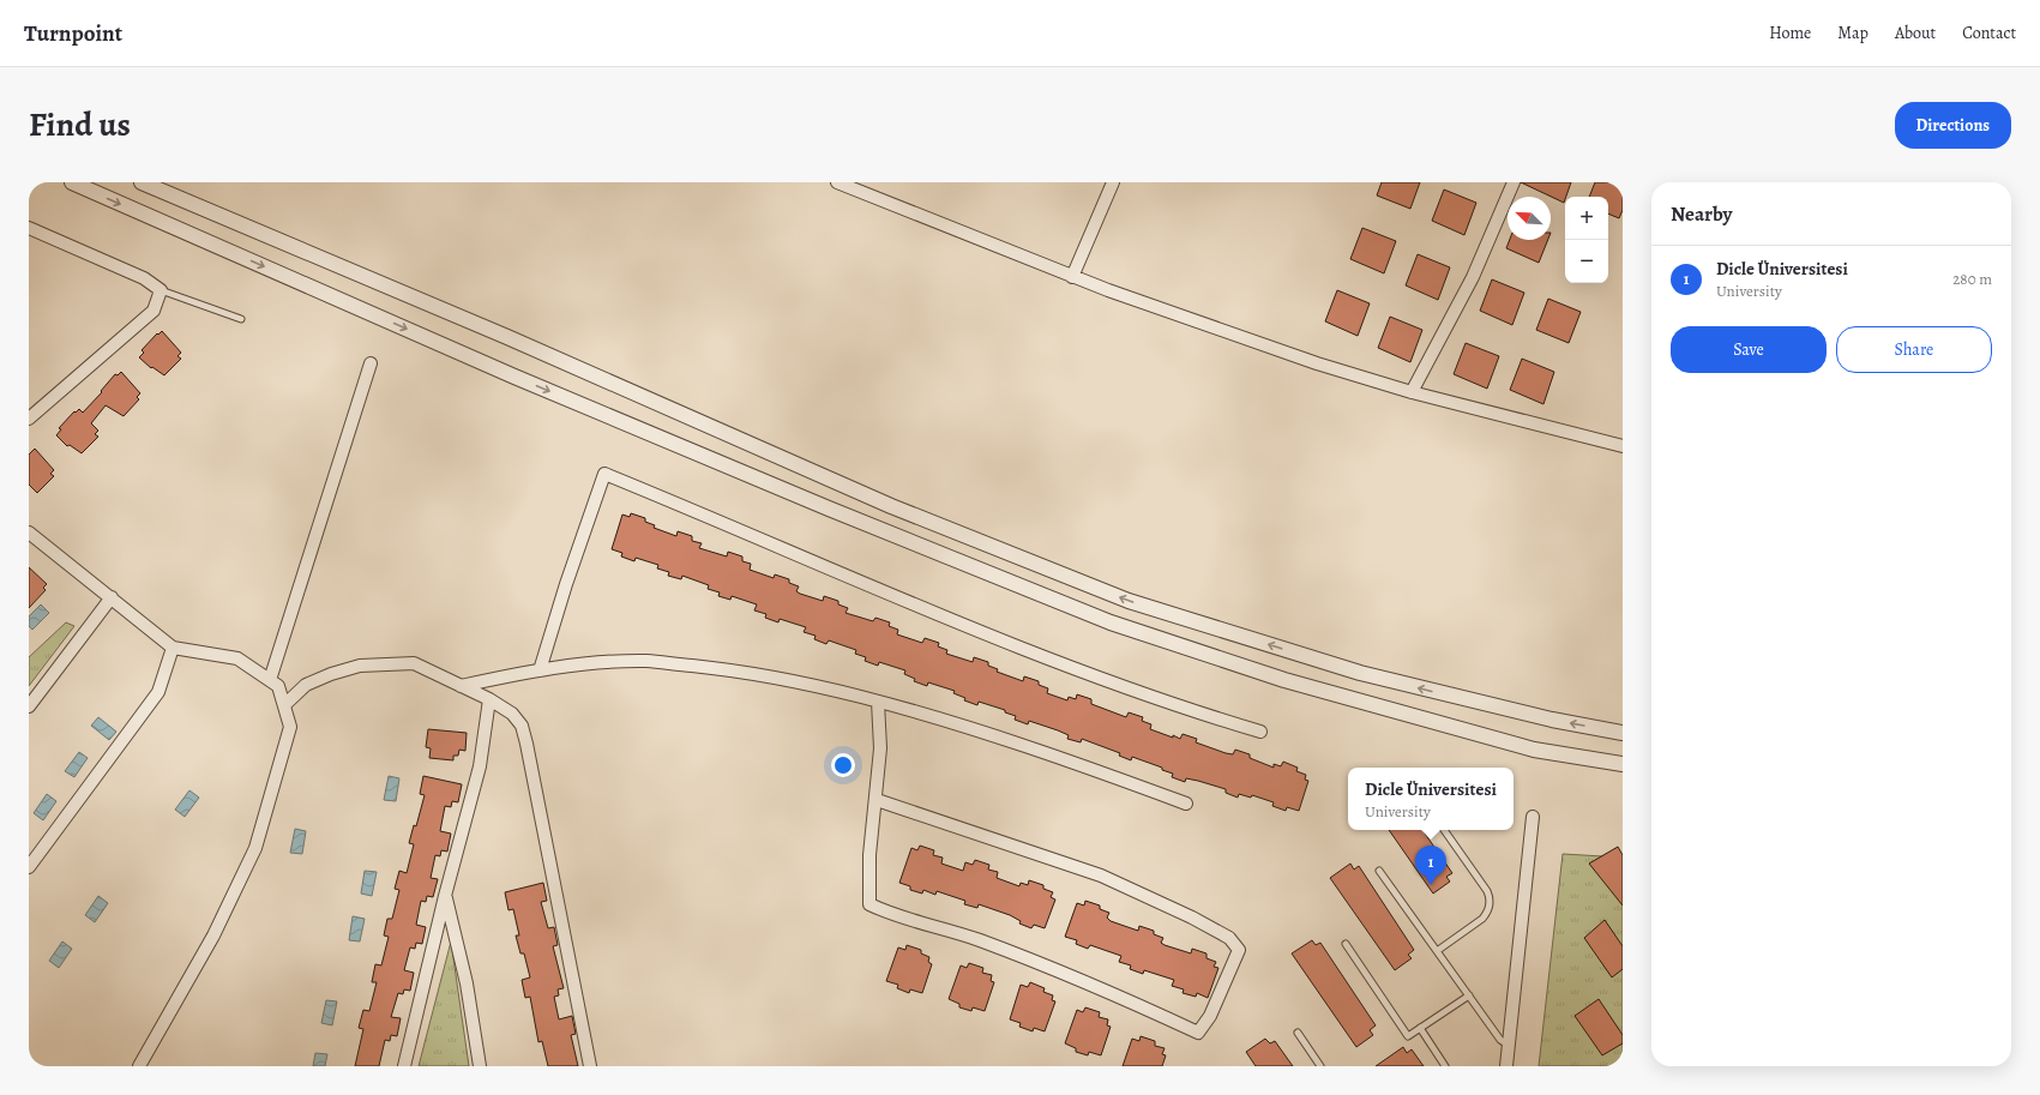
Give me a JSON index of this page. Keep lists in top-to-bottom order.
{
  "north": "top left",
  "page": {
    "header": "Turnpoint",
    "nav": [
      "Home",
      "Map",
      "About",
      "Contact"
    ],
    "title": "Find us",
    "buttons": [
      "Directions",
      ["Save", "Share"]
    ],
    "heading": "Nearby",
    "map_buttons": ["+", "−"],
    "list": [
      {
        "mark": "1",
        "name": "Dicle Üniversitesi",
        "note": "University",
        "value": "280 m"
      }
    ],
    "popup": ["Dicle Üniversitesi", "University"],
    "pins": "1"
  }
}
